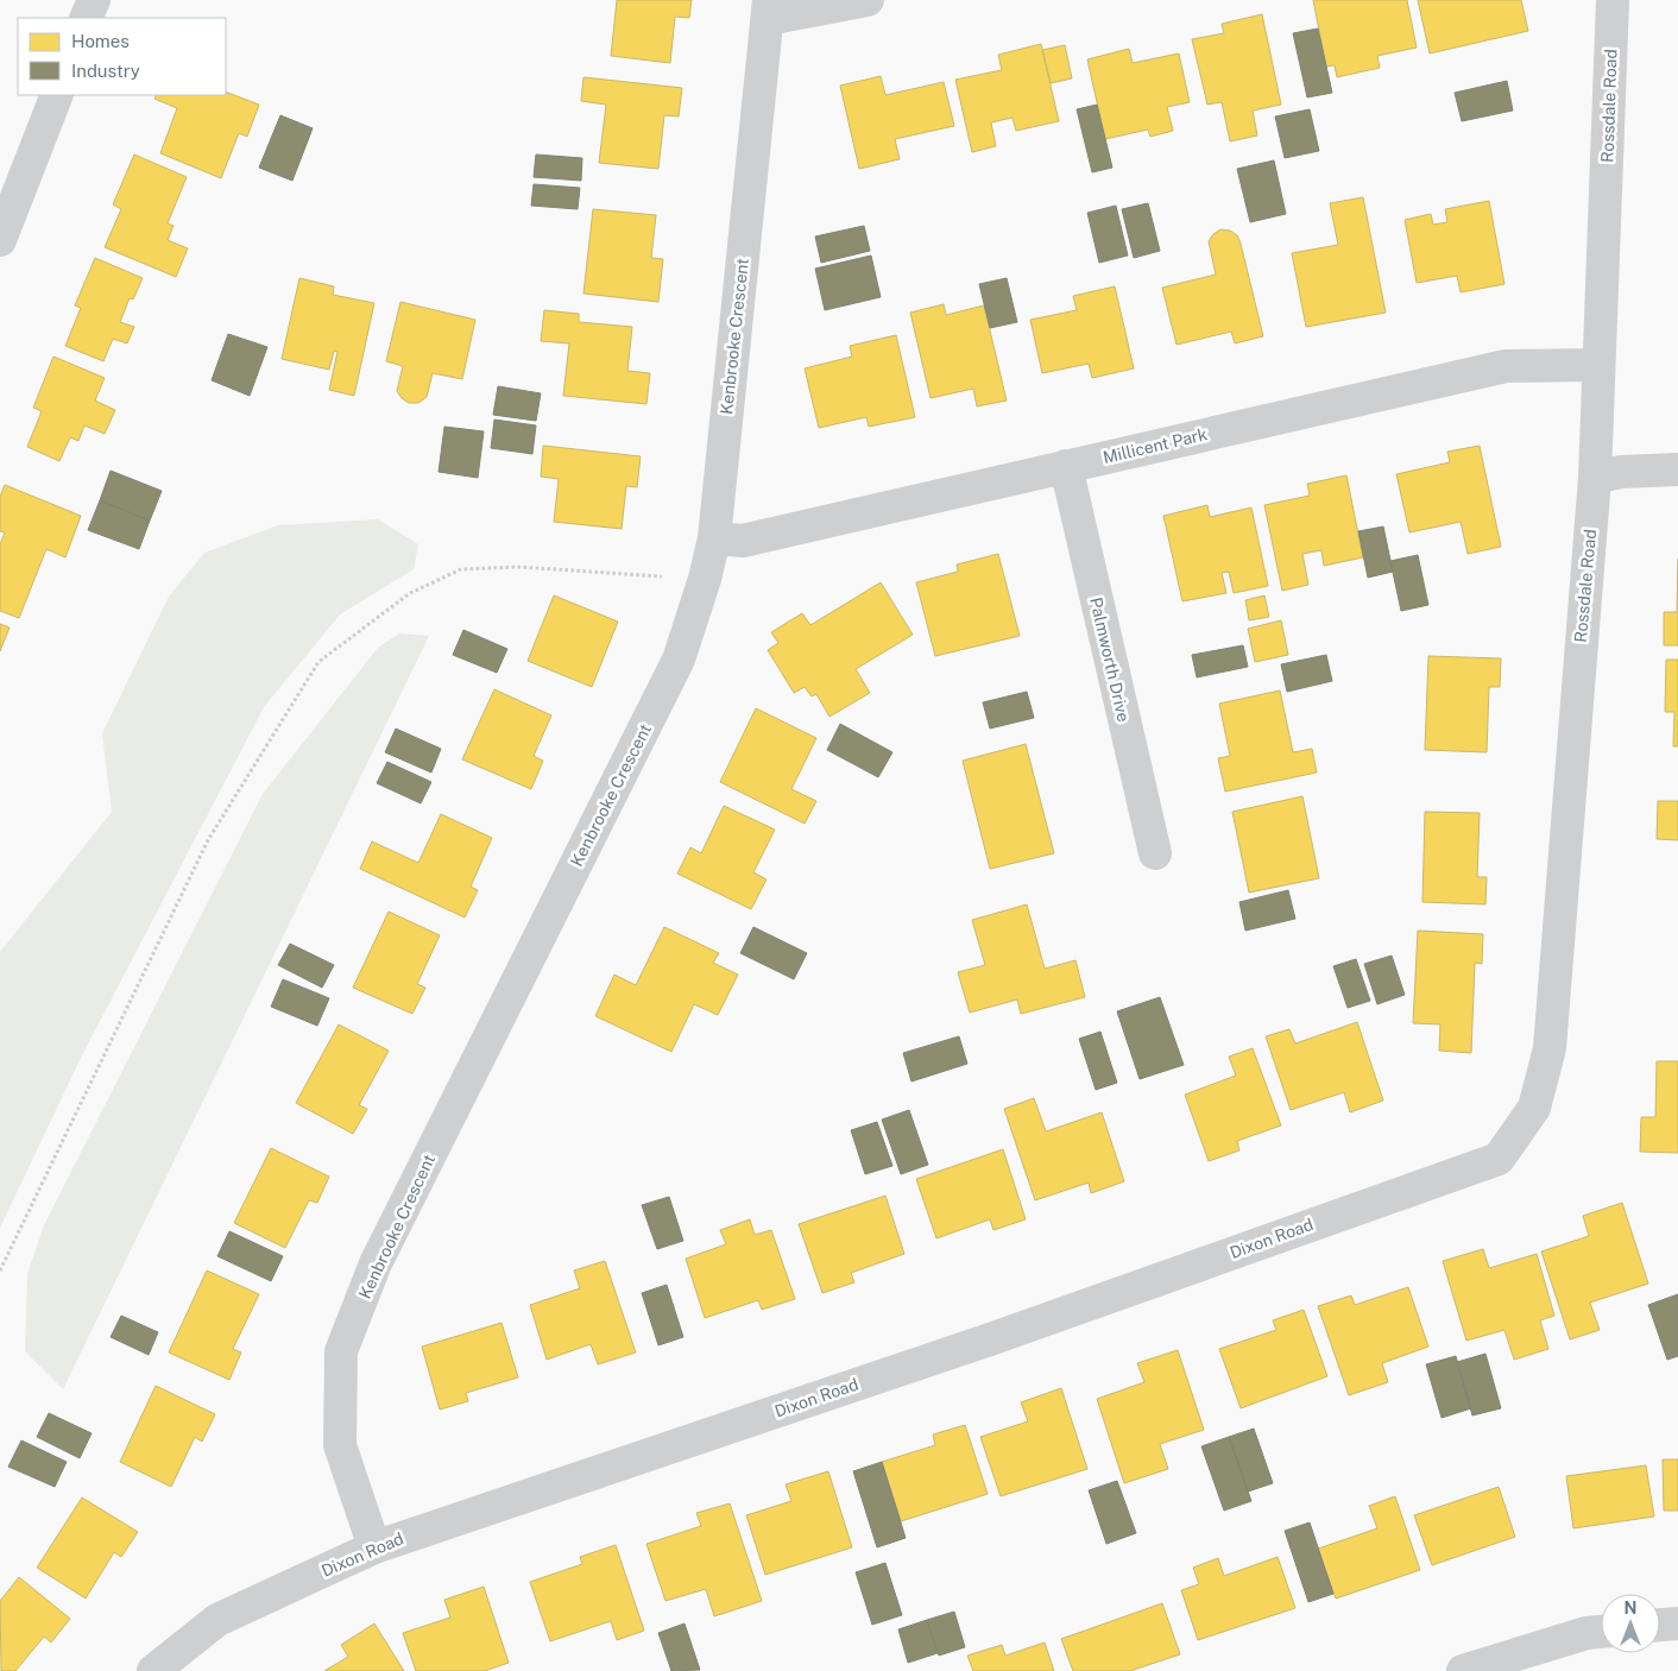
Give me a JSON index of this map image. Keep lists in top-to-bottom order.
{
  "streets": {
    "street": [
      "Rossdale Road",
      "Kenbrooke Crescent",
      "Millicent Park",
      "Palmworth Drive",
      "Dixon Road"
    ]
  },
  "crossings": [
    ["Rossdale Road", "Millicent Park"],
    ["Rossdale Road", "Dixon Road"],
    ["Kenbrooke Crescent", "Millicent Park"],
    ["Kenbrooke Crescent", "Dixon Road"],
    ["Millicent Park", "Palmworth Drive"]
  ],
  "legend": ["Homes", "Industry"],
  "north": "top"
}
